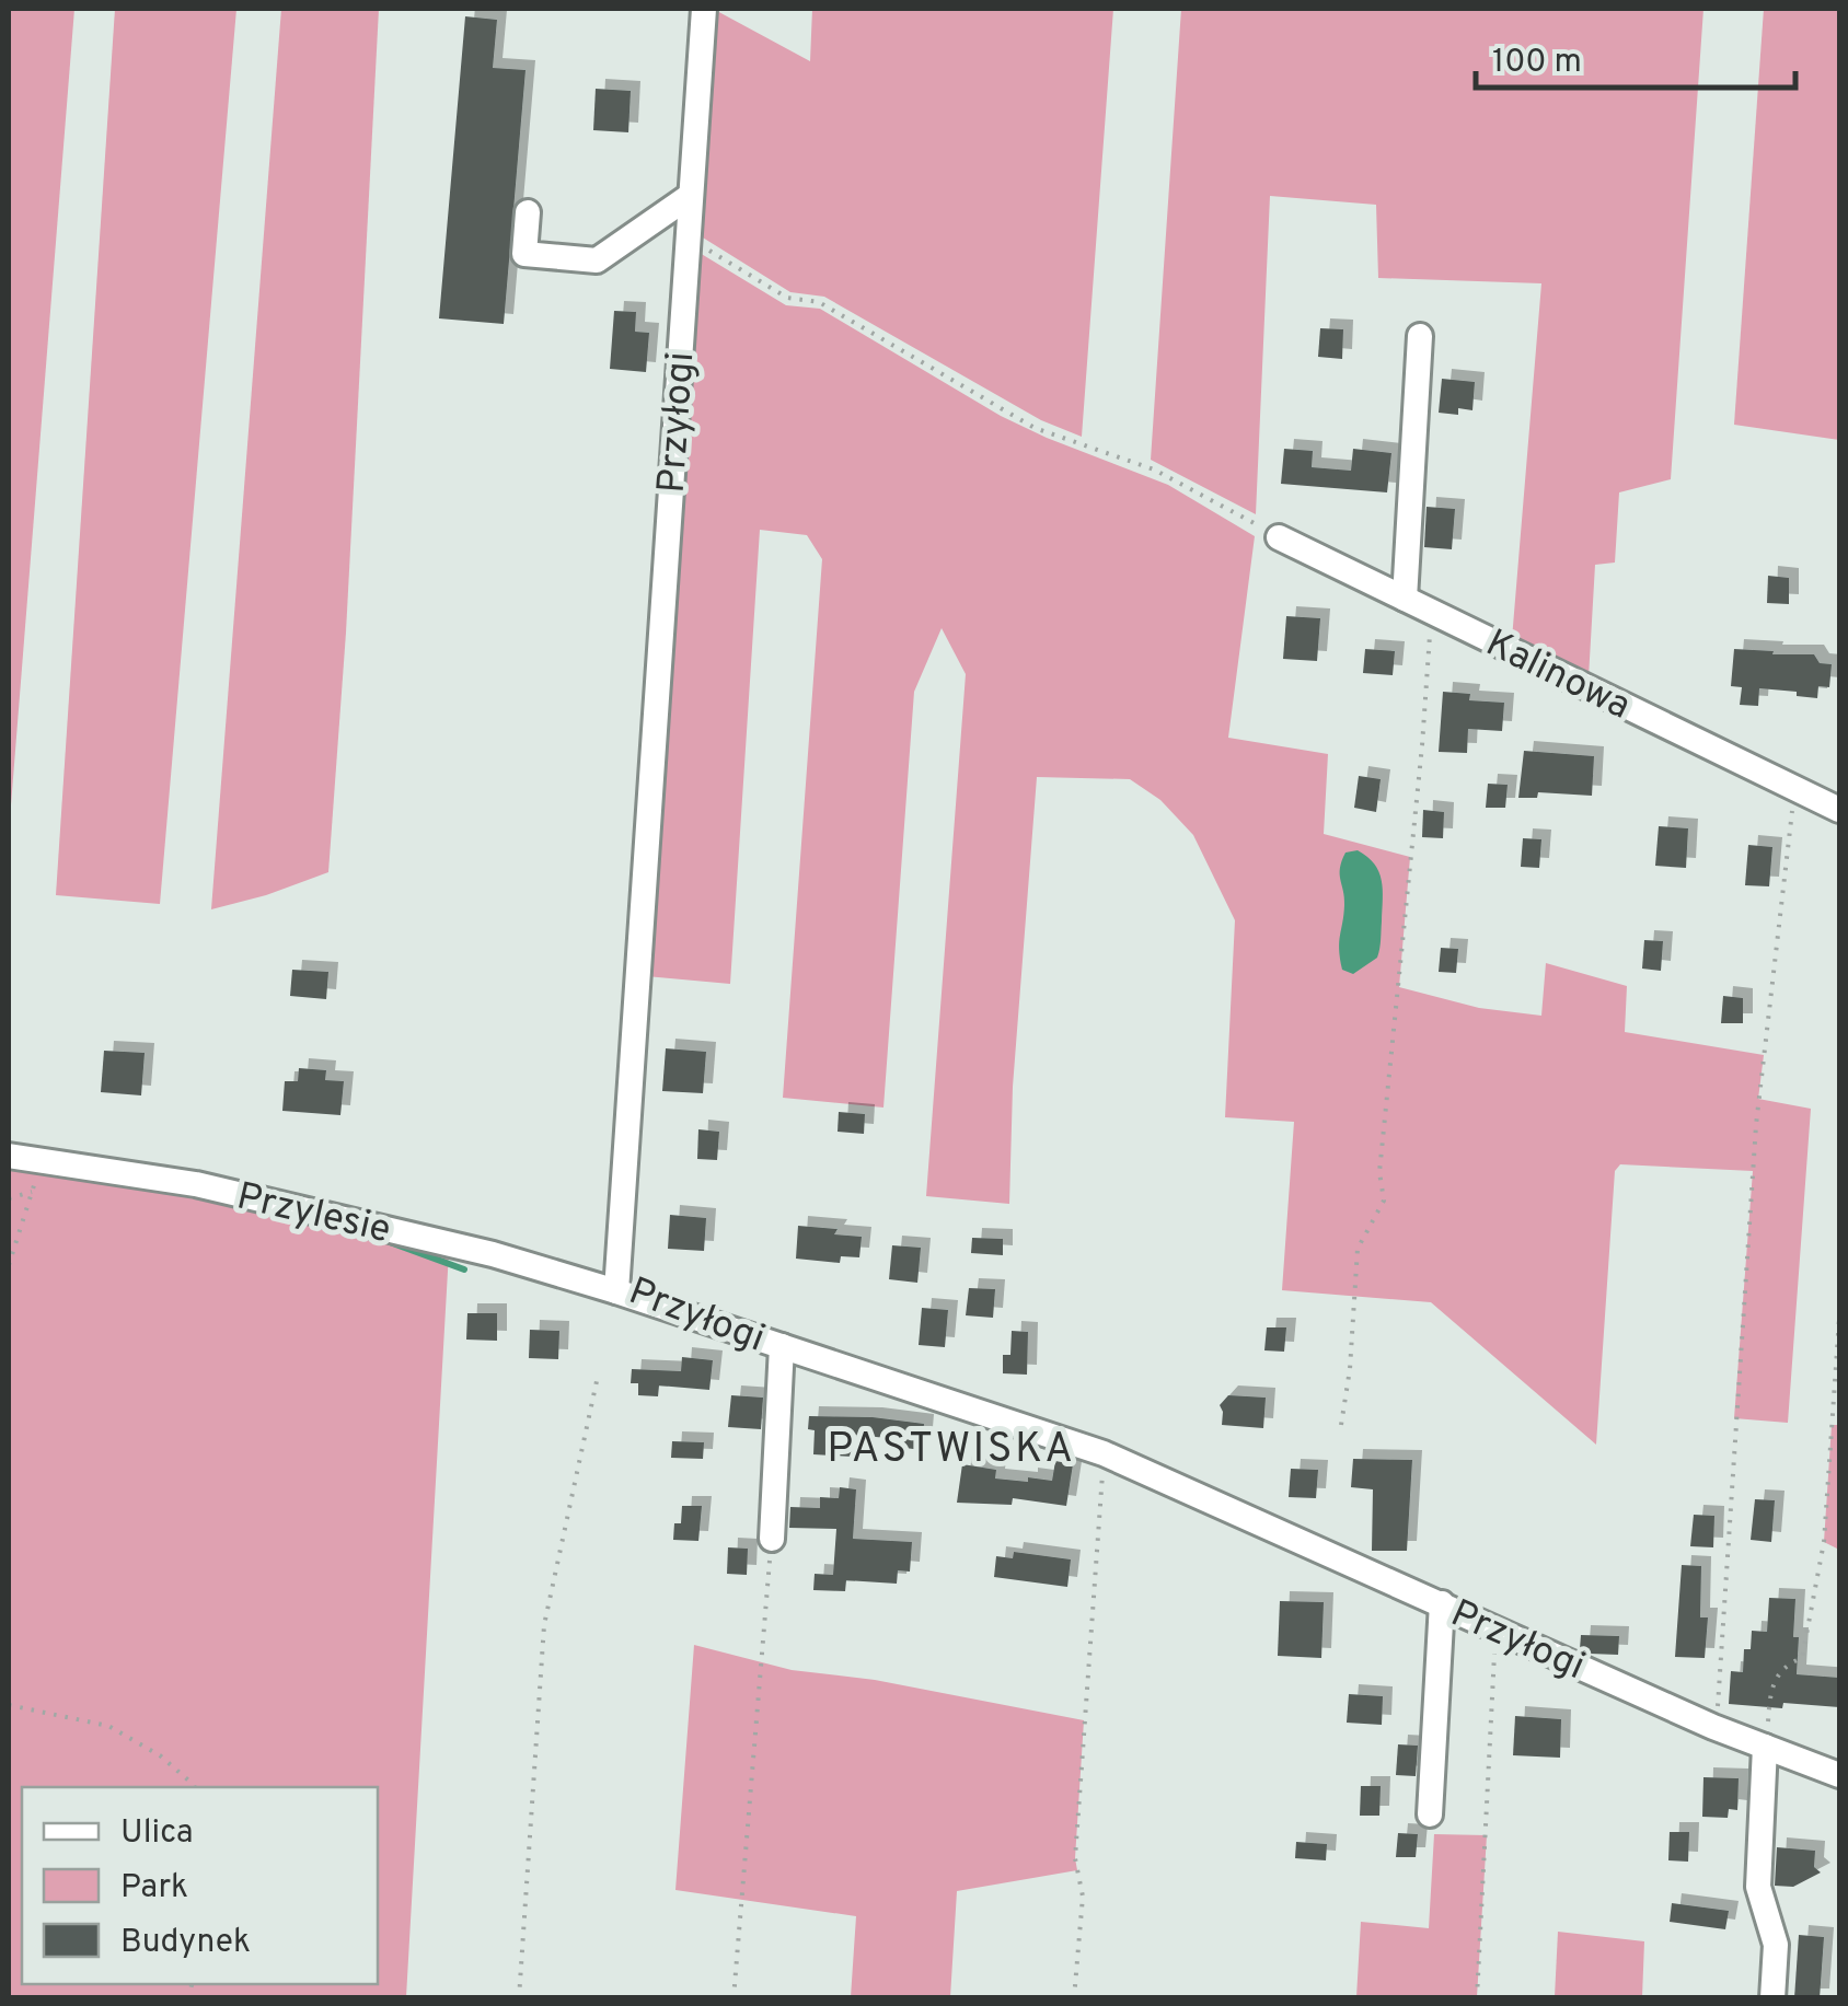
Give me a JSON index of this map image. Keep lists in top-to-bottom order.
{
  "streets": {
    "street": ["Przyłogi", "Kalinowa", "Przylesie"]
  },
  "crossings": [
    ["Przyłogi", "Przylesie"]
  ],
  "districts": ["PASTWISKA"],
  "legend": ["Ulica", "Park", "Budynek"],
  "scale_bar": "100 m"
}
